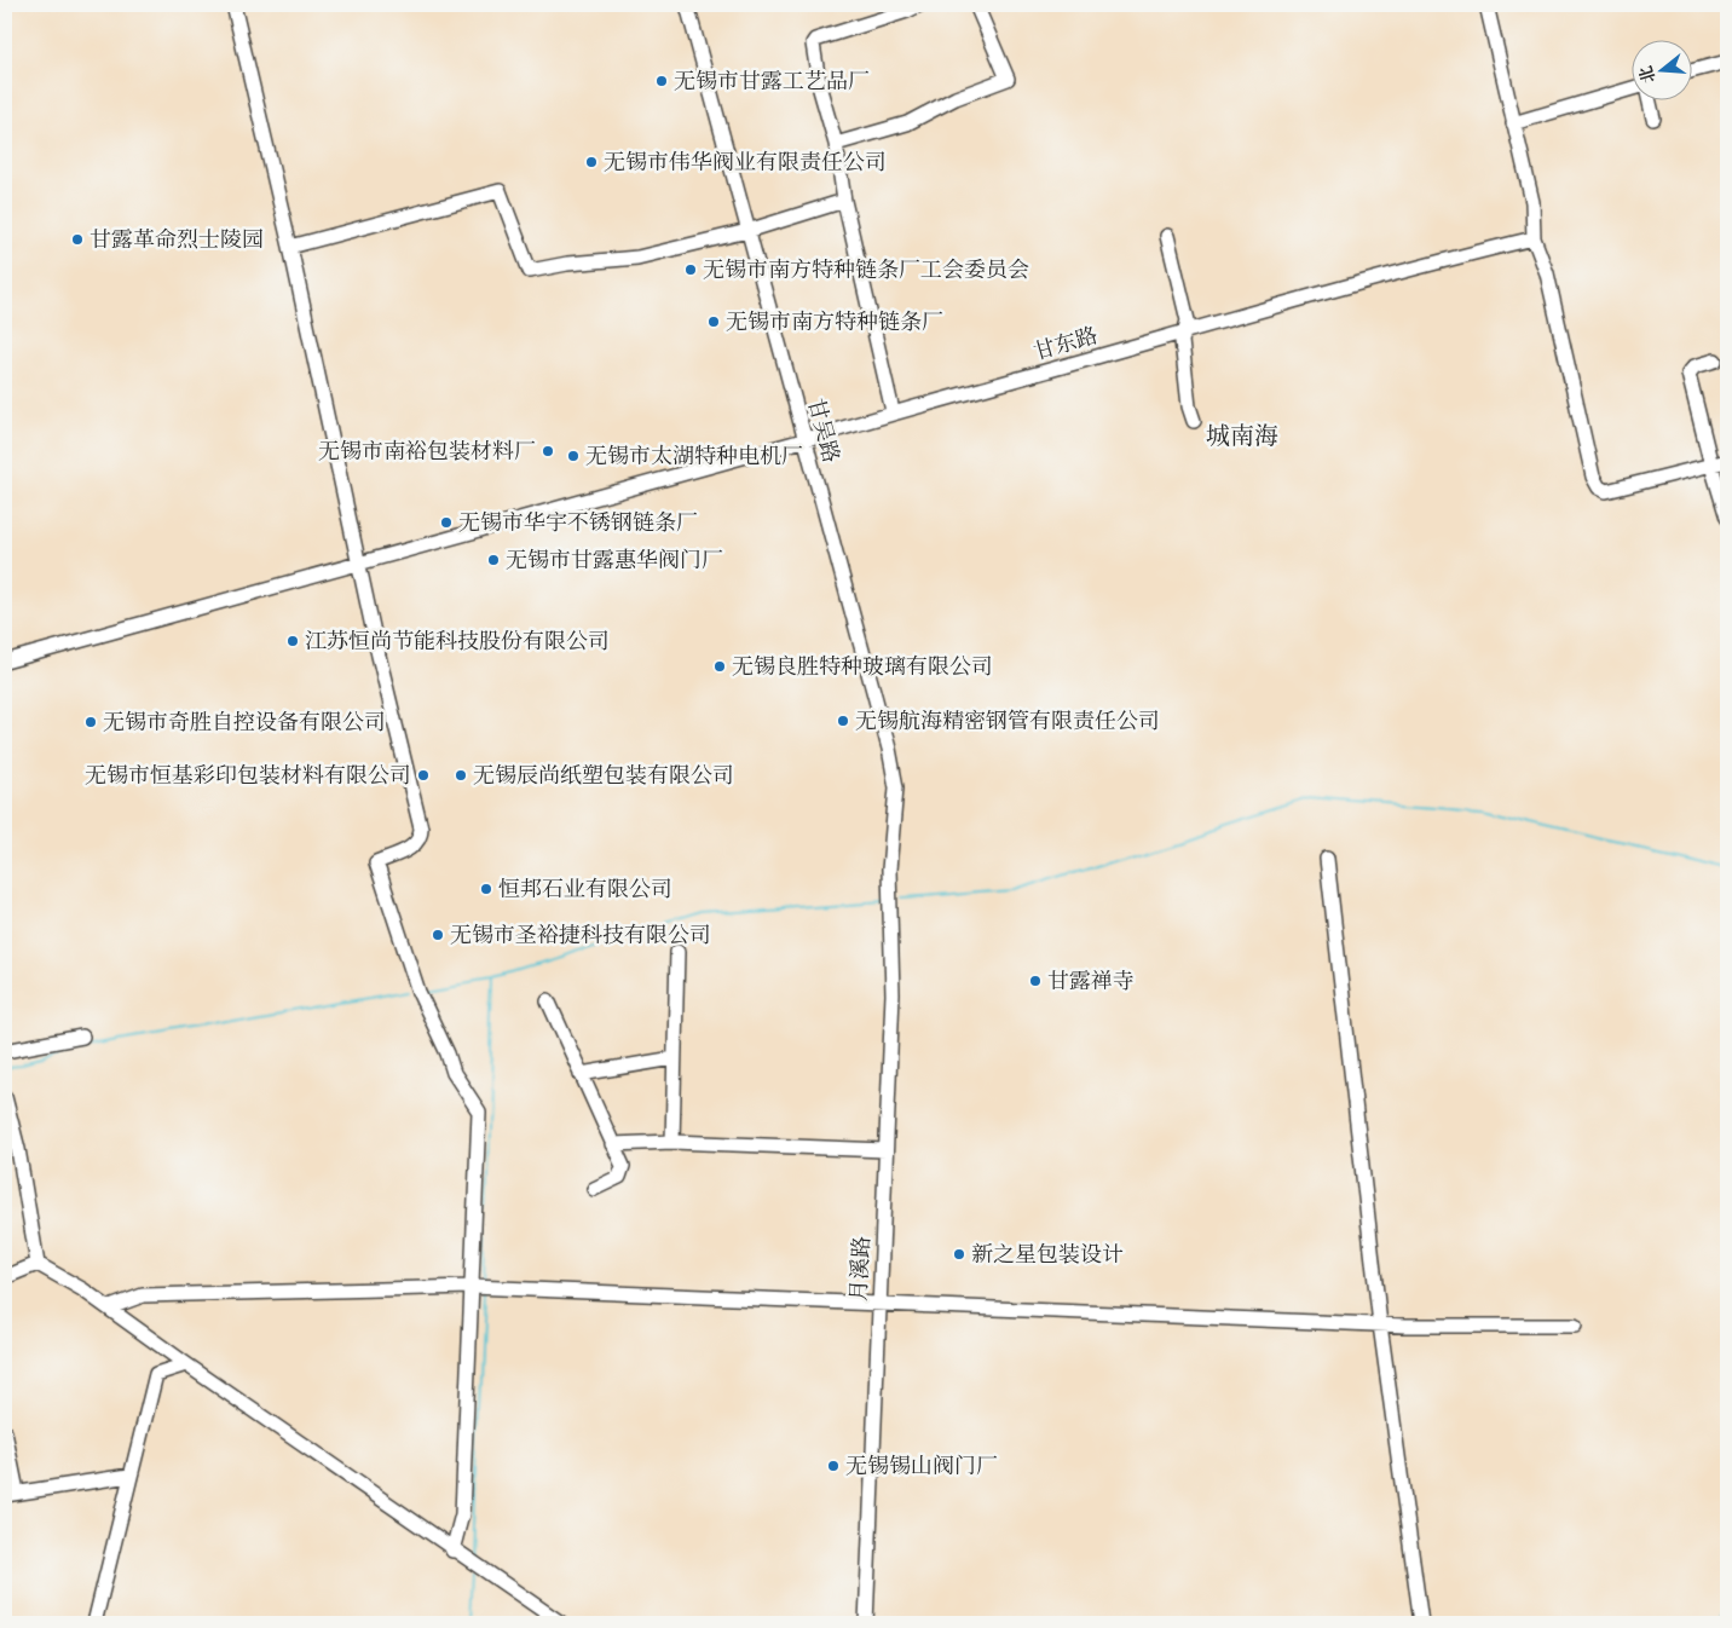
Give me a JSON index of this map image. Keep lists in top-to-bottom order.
{
  "streets": {
    "street": ["甘东路", "甘吴路", "月溪路"]
  },
  "crossings": [
    ["甘东路", "甘吴路"],
    ["甘吴路", "月溪路"]
  ],
  "districts": ["城南海"],
  "places": [
    "无锡市甘露工艺品厂",
    "无锡市伟华阀业有限责任公司",
    "甘露革命烈士陵园",
    "无锡市南方特种链条厂工会委员会",
    "无锡市南方特种链条厂",
    "无锡市南裕包装材料厂",
    "无锡市太湖特种电机厂",
    "无锡市华宇不锈钢链条厂",
    "无锡市甘露惠华阀门厂",
    "江苏恒尚节能科技股份有限公司",
    "无锡良胜特种玻璃有限公司",
    "无锡航海精密钢管有限责任公司",
    "无锡市奇胜自控设备有限公司",
    "无锡市恒基彩印包装材料有限公司",
    "无锡辰尚纸塑包装有限公司",
    "恒邦石业有限公司",
    "无锡市圣裕捷科技有限公司",
    "甘露禅寺",
    "新之星包装设计",
    "无锡锡山阀门厂"
  ],
  "north": "left"
}
